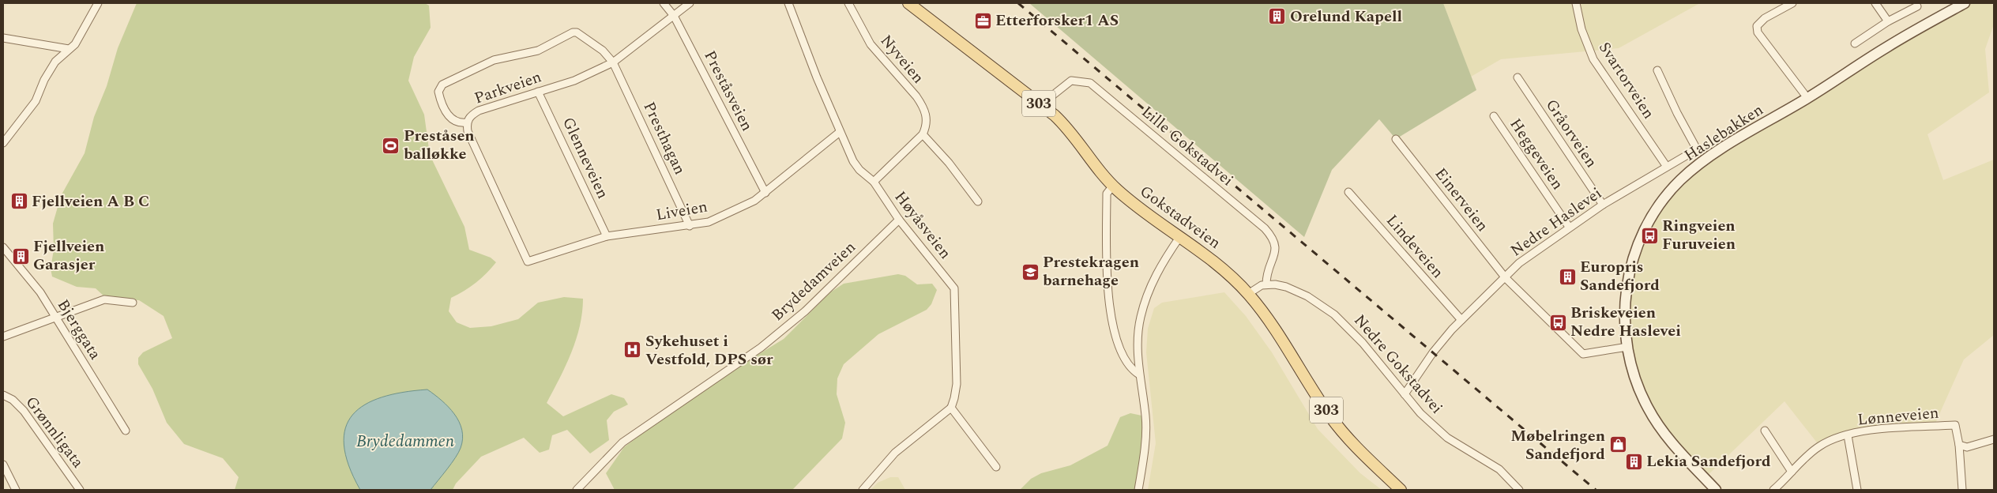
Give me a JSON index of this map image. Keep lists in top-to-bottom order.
{
  "streets": {
    "main road": ["303", "Haslebakken", "Gokstadveien"],
    "street": [
      "Nyveien",
      "Svartorveien",
      "Parkveien",
      "Preståsveien",
      "Gråorveien",
      "Presthagan",
      "Lille Gokstadvei",
      "Heggeveien",
      "Glenneveien",
      "Einerveien",
      "Liveien",
      "Nedre Haslevei",
      "Høyåsveien",
      "Lindeveien",
      "Brydedamveien",
      "Bjerggata",
      "Nedre Gokstadvei",
      "Lønneveien",
      "Grønnligata"
    ]
  },
  "crossings": [
    ["Svartorveien", "Nedre Haslevei"],
    ["Parkveien", "Preståsveien"],
    ["Parkveien", "Presthagan"],
    ["Parkveien", "Glenneveien"],
    ["Parkveien", "Liveien"],
    ["Preståsveien", "Liveien"],
    ["Haslebakken", "Einerveien"],
    ["Gråorveien", "Nedre Haslevei"],
    ["Presthagan", "Liveien"],
    ["Lille Gokstadvei", "Gokstadveien"],
    ["Lille Gokstadvei", "Nedre Gokstadvei"],
    ["Heggeveien", "Nedre Haslevei"],
    ["Glenneveien", "Liveien"],
    ["Einerveien", "Nedre Haslevei"],
    ["Liveien", "Høyåsveien"],
    ["Nedre Haslevei", "Lindeveien"],
    ["Nedre Haslevei", "Nedre Gokstadvei"],
    ["Høyåsveien", "Brydedamveien"]
  ],
  "water": ["Brydedammen"],
  "places": {
    "building": [
      "Orelund Kapell",
      "Fjellveien A B C",
      "Fjellveien Garasjer",
      "Europris Sandefjord",
      "Lekia Sandefjord"
    ],
    "office": ["Etterforsker1 AS"],
    "sports": ["Preståsen balløkke"],
    "bus stop": ["Ringveien Furuveien", "Briskeveien Nedre Haslevei"],
    "school or university": ["Prestekragen barnehage"],
    "hospital": ["Sykehuset i Vestfold, DPS sør"],
    "shop": ["Møbelringen Sandefjord"]
  }
}
